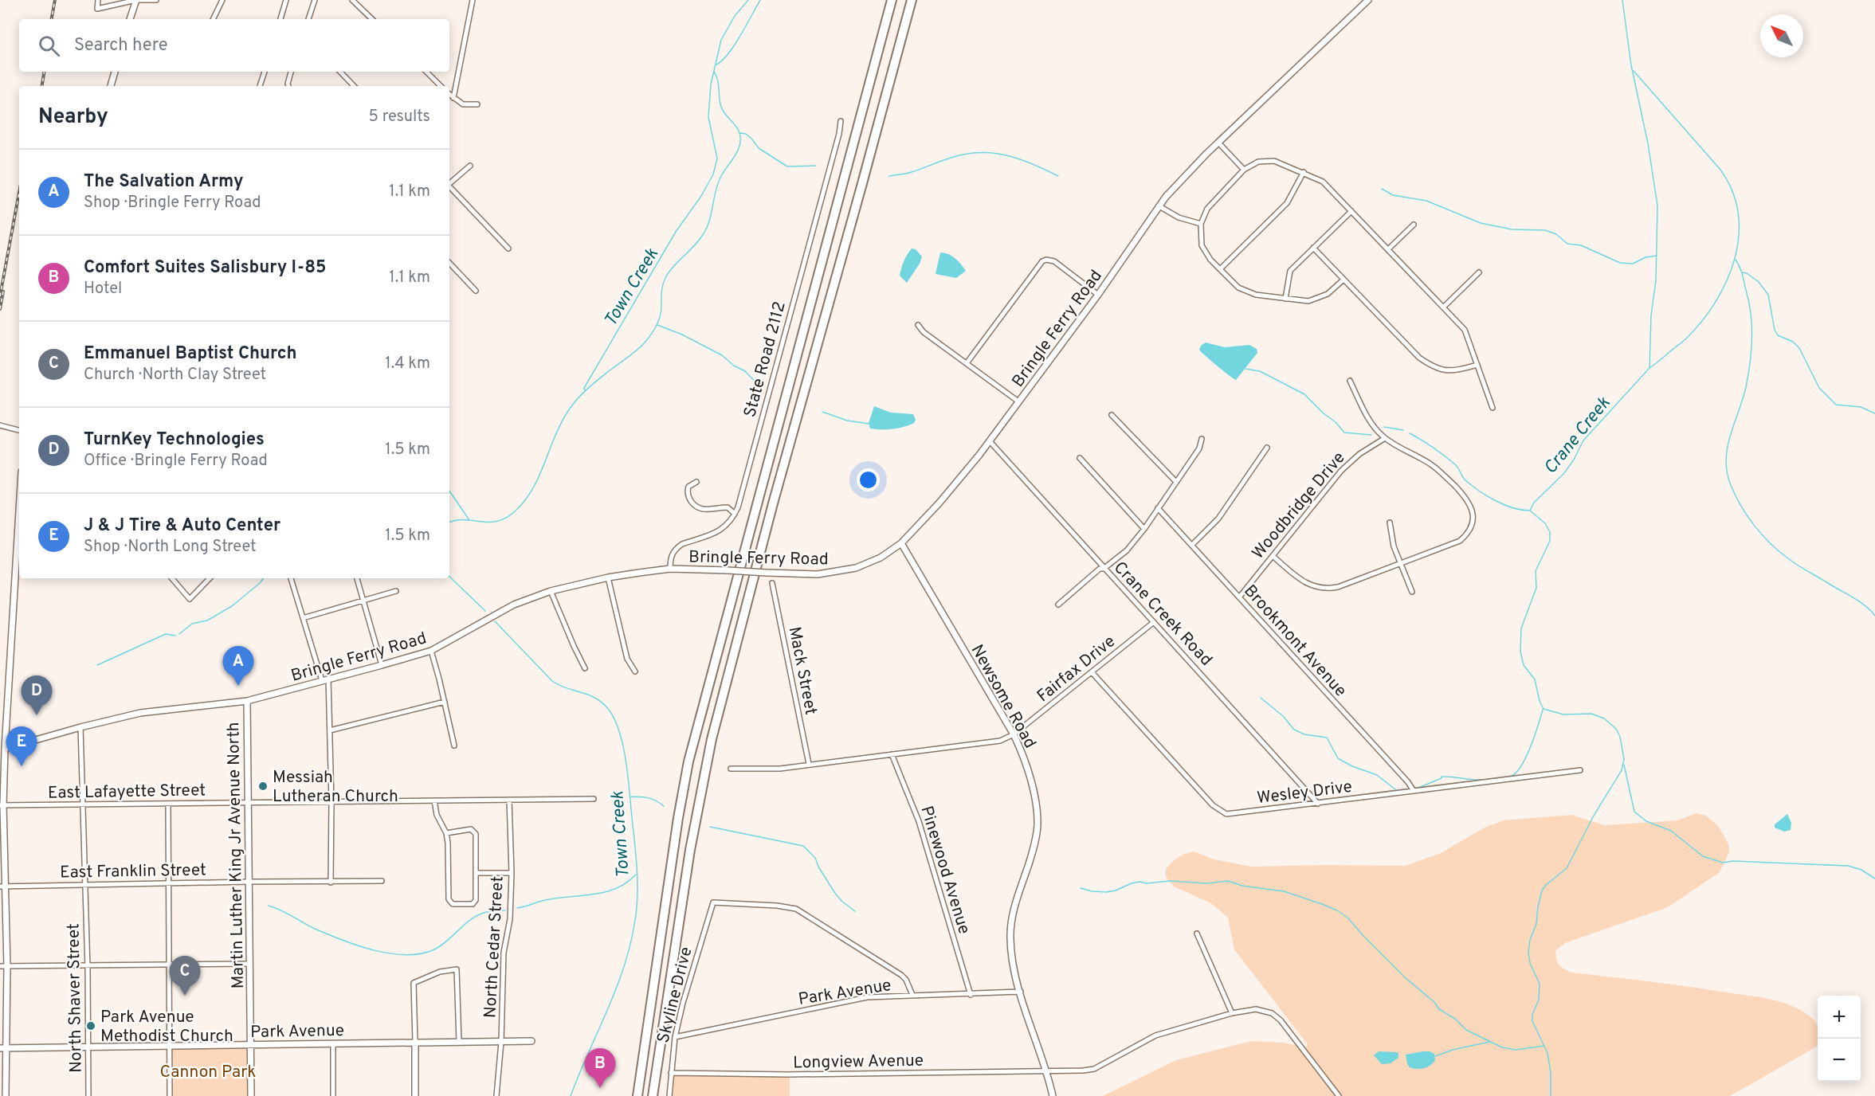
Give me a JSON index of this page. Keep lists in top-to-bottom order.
{
  "streets": {
    "street": [
      "Bringle Ferry Road",
      "State Road 2112",
      "Woodbridge Drive",
      "Crane Creek Road",
      "Brookmont Avenue",
      "Fairfax Drive",
      "Mack Street",
      "Newsome Road",
      "East Lafayette Street",
      "Wesley Drive",
      "Martin Luther King Jr Avenue North",
      "Pinewood Avenue",
      "East Franklin Street",
      "North Cedar Street",
      "Park Avenue",
      "Skyline Drive",
      "North Shaver Street",
      "Longview Avenue"
    ]
  },
  "crossings": [
    ["Bringle Ferry Road", "State Road 2112"],
    ["Bringle Ferry Road", "Crane Creek Road"],
    ["Bringle Ferry Road", "Newsome Road"],
    ["Bringle Ferry Road", "Martin Luther King Jr Avenue North"],
    ["Bringle Ferry Road", "North Shaver Street"],
    ["Woodbridge Drive", "Brookmont Avenue"],
    ["Crane Creek Road", "Fairfax Drive"],
    ["Crane Creek Road", "Wesley Drive"],
    ["Brookmont Avenue", "Wesley Drive"],
    ["Fairfax Drive", "Newsome Road"],
    ["Fairfax Drive", "Wesley Drive"],
    ["Newsome Road", "Park Avenue"],
    ["Newsome Road", "Longview Avenue"],
    ["East Lafayette Street", "Martin Luther King Jr Avenue North"],
    ["East Lafayette Street", "North Cedar Street"],
    ["East Lafayette Street", "North Shaver Street"],
    ["Martin Luther King Jr Avenue North", "East Franklin Street"],
    ["Martin Luther King Jr Avenue North", "Park Avenue"],
    ["Pinewood Avenue", "Park Avenue"],
    ["East Franklin Street", "North Shaver Street"],
    ["North Cedar Street", "Park Avenue"],
    ["Park Avenue", "Skyline Drive"],
    ["Park Avenue", "North Shaver Street"],
    ["Skyline Drive", "Longview Avenue"]
  ],
  "water": ["Town Creek", "Crane Creek"],
  "parks": ["Cannon Park"],
  "places": ["Messiah Lutheran Church", "Park Avenue Methodist Church"],
  "north": "top left",
  "page": {
    "search": "Search here",
    "heading": ["Nearby", "5 results"],
    "list": [
      {
        "mark": "A",
        "name": "The Salvation Army",
        "note": "Shop · Bringle Ferry Road",
        "value": "1.1 km"
      },
      {
        "mark": "B",
        "name": "Comfort Suites Salisbury I-85",
        "note": "Hotel",
        "value": "1.1 km"
      },
      {
        "mark": "C",
        "name": "Emmanuel Baptist Church",
        "note": "Church · North Clay Street",
        "value": "1.4 km"
      },
      {
        "mark": "D",
        "name": "TurnKey Technologies",
        "note": "Office · Bringle Ferry Road",
        "value": "1.5 km"
      },
      {
        "mark": "E",
        "name": "J & J Tire & Auto Center",
        "note": "Shop · North Long Street",
        "value": "1.5 km"
      }
    ],
    "pins": [
      "A",
      "D",
      "E",
      "C",
      "B"
    ],
    "map_buttons": ["+", "−"]
  }
}
